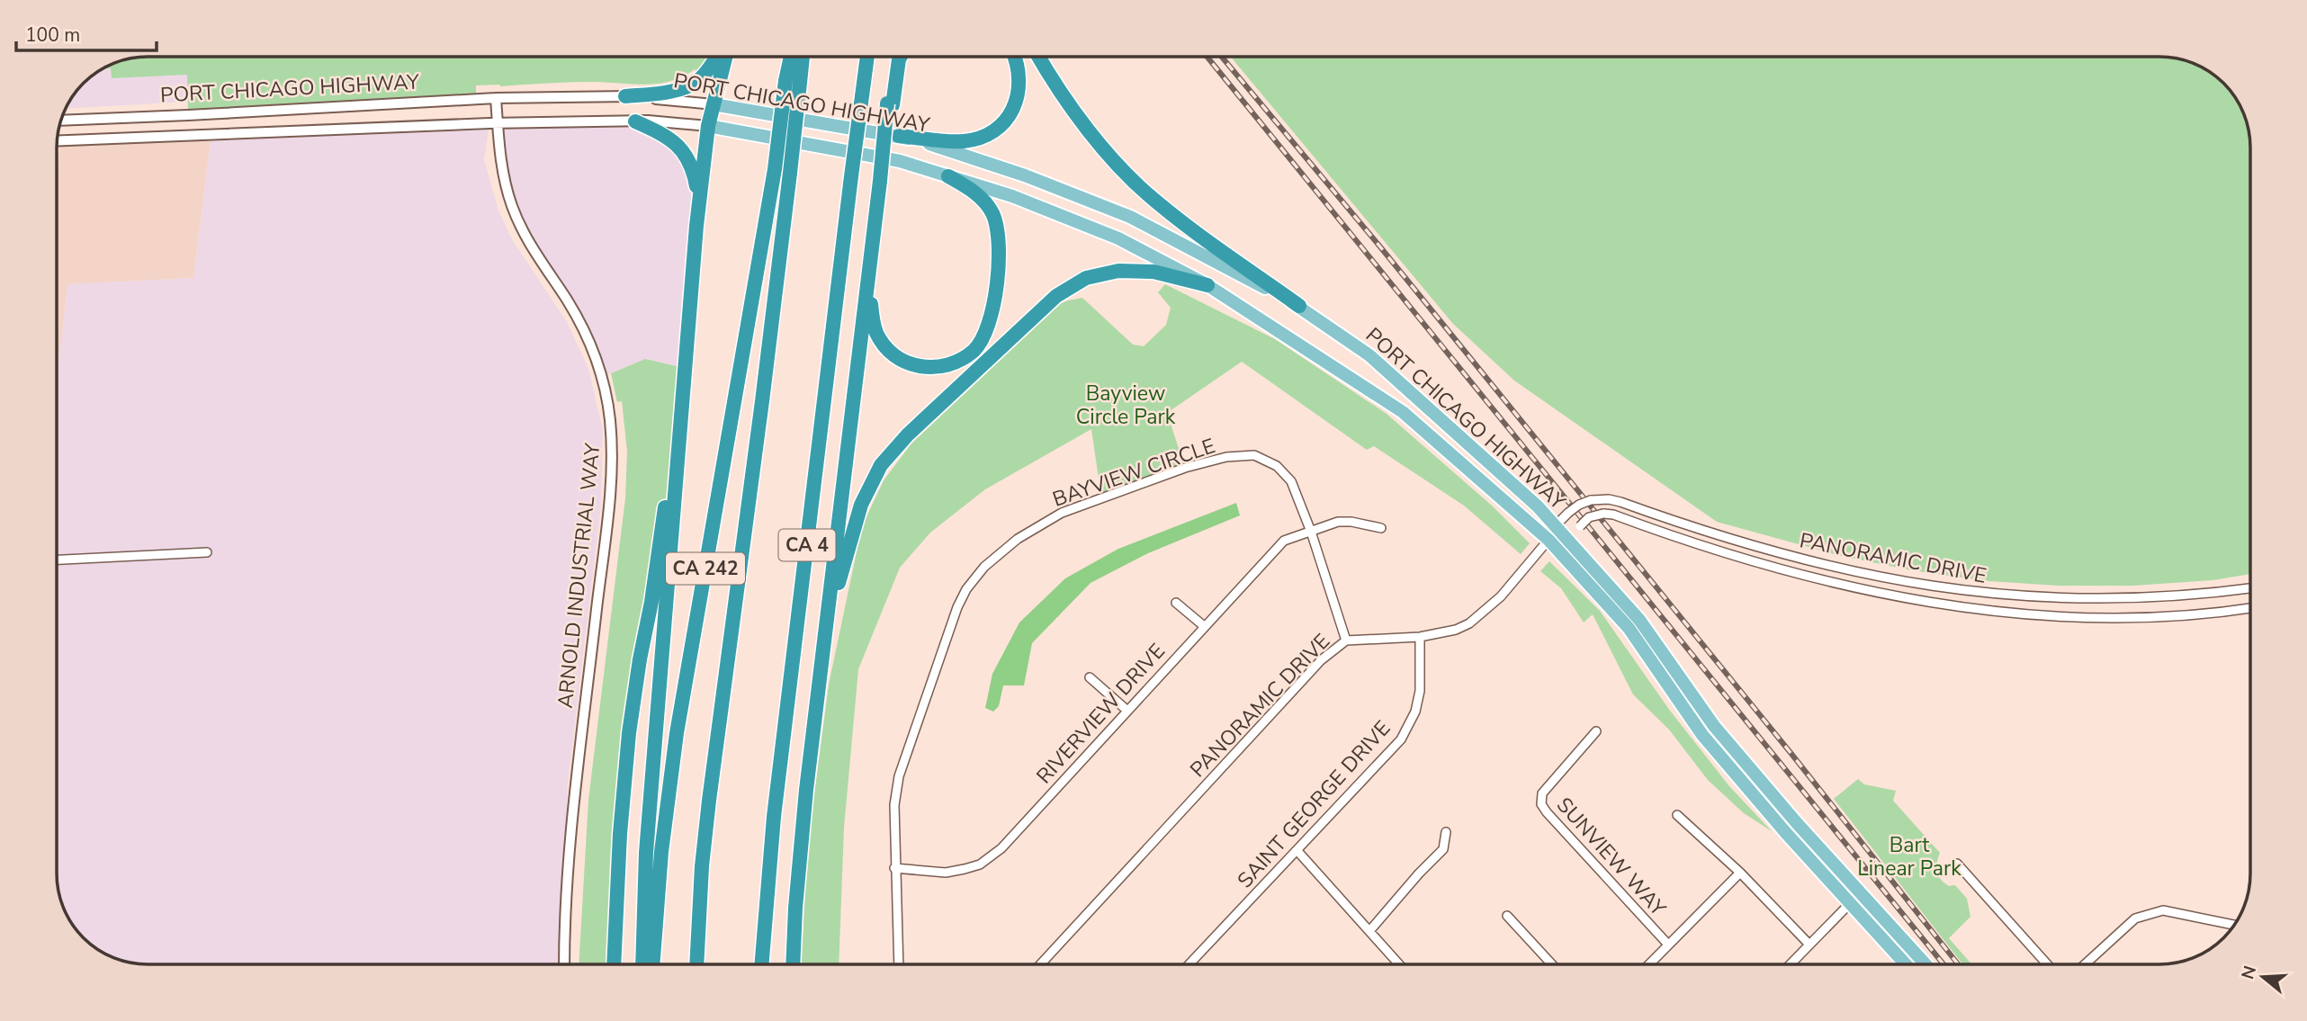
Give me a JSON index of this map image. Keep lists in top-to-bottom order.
{
  "streets": {
    "highway": ["CA 4", "CA 242"],
    "main road": ["PORT CHICAGO HIGHWAY"],
    "street": [
      "BAYVIEW CIRCLE",
      "PANORAMIC DRIVE",
      "ARNOLD INDUSTRIAL WAY",
      "RIVERVIEW DRIVE",
      "SAINT GEORGE DRIVE",
      "SUNVIEW WAY"
    ]
  },
  "crossings": [
    ["PORT CHICAGO HIGHWAY", "PANORAMIC DRIVE"],
    ["PORT CHICAGO HIGHWAY", "ARNOLD INDUSTRIAL WAY"],
    ["BAYVIEW CIRCLE", "PANORAMIC DRIVE"],
    ["BAYVIEW CIRCLE", "RIVERVIEW DRIVE"],
    ["PANORAMIC DRIVE", "SAINT GEORGE DRIVE"]
  ],
  "parks": ["Bayview Circle Park", "Bart Linear Park"],
  "scale_bar": "100 m",
  "north": "left"
}
